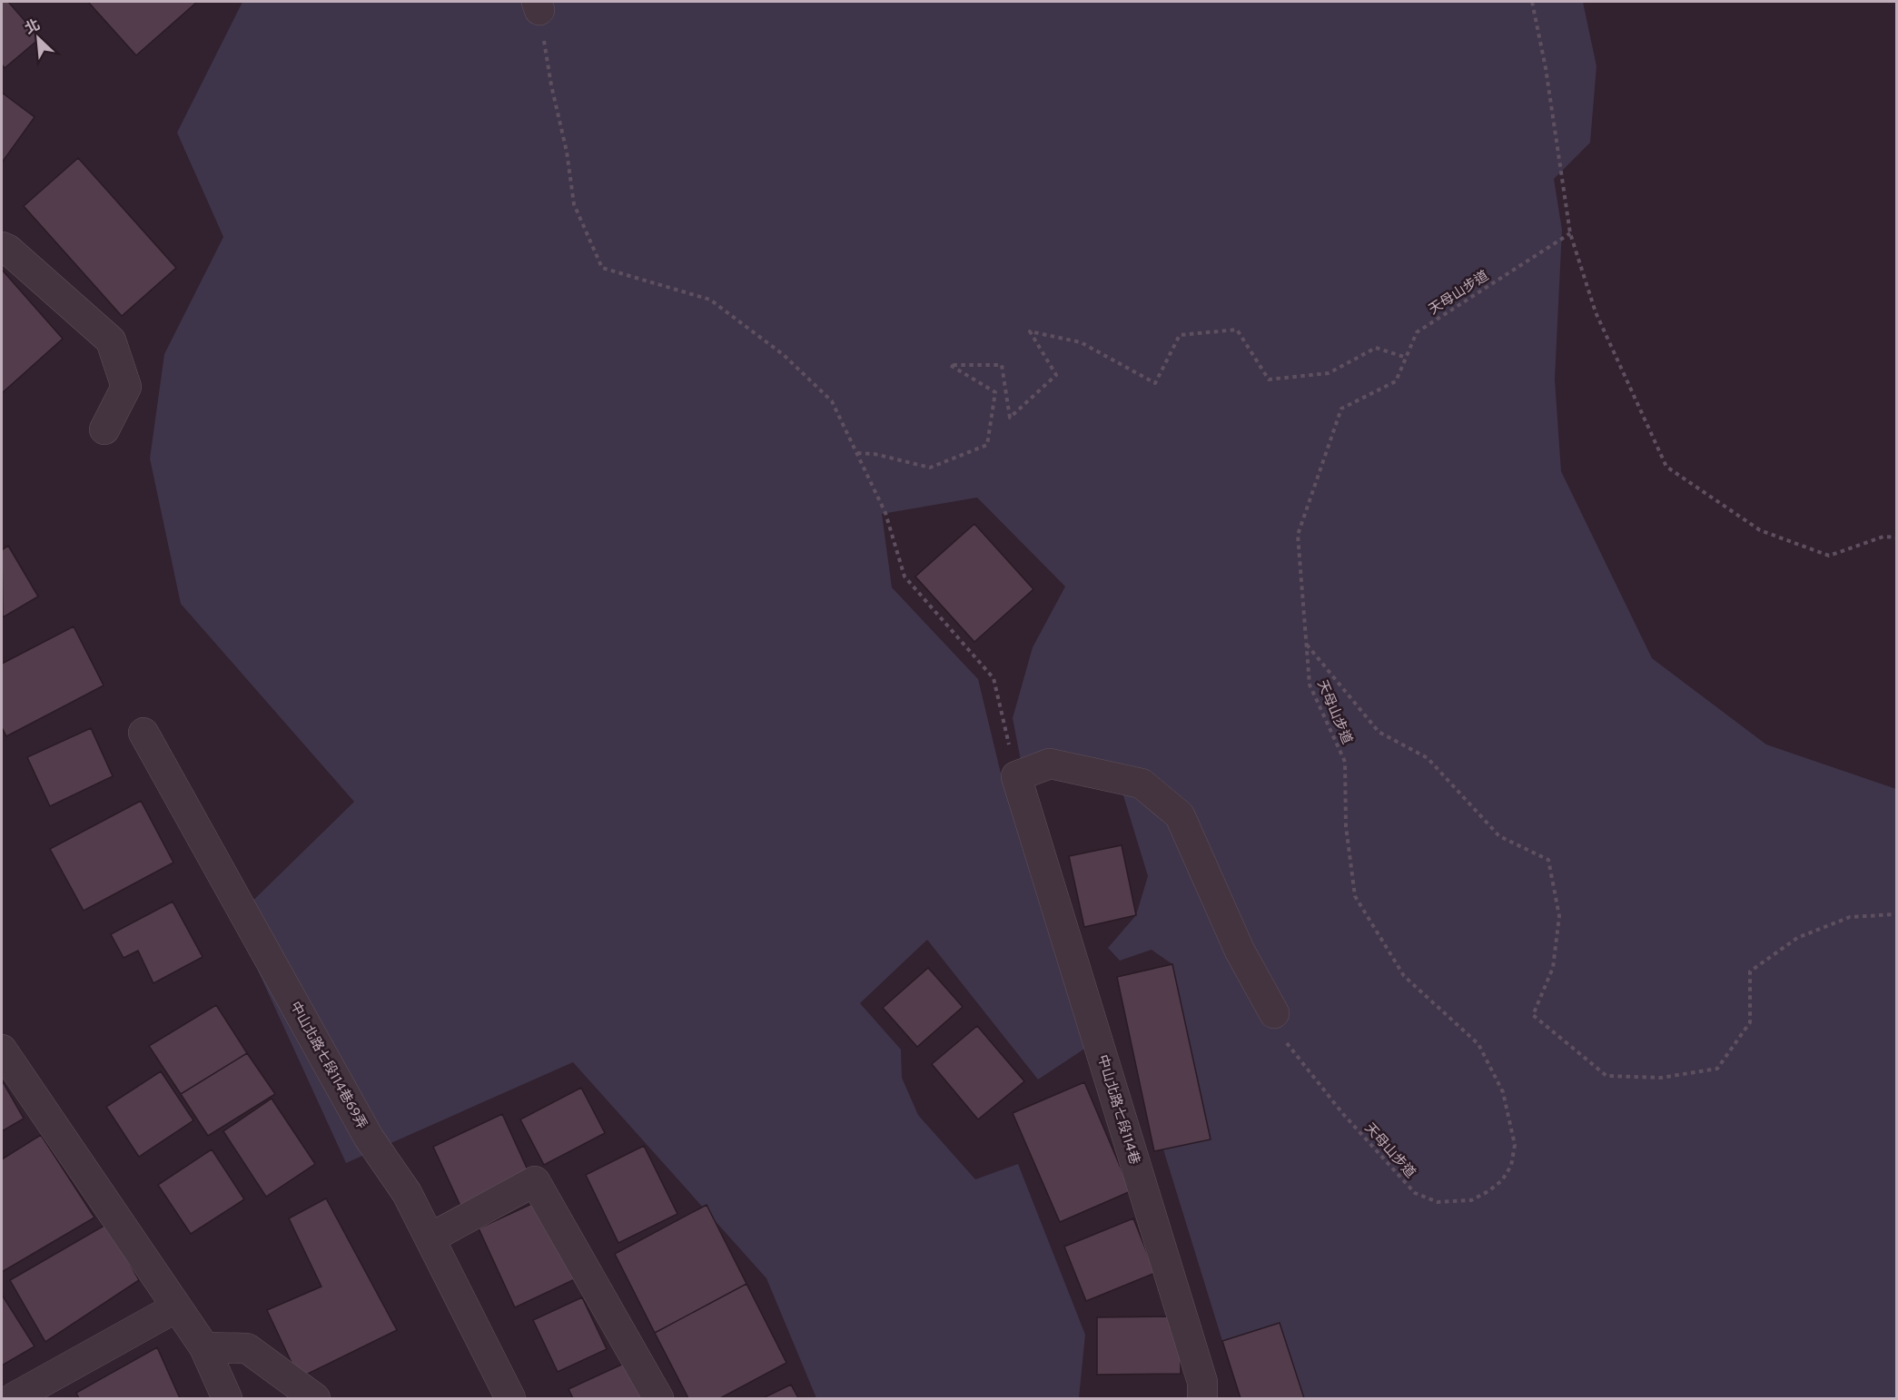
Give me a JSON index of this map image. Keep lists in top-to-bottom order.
{
  "streets": {
    "street": ["中山北路七段114巷69弄", "中山北路七段114巷"],
    "path": ["天母山步道"]
  },
  "north": "top left"
}
